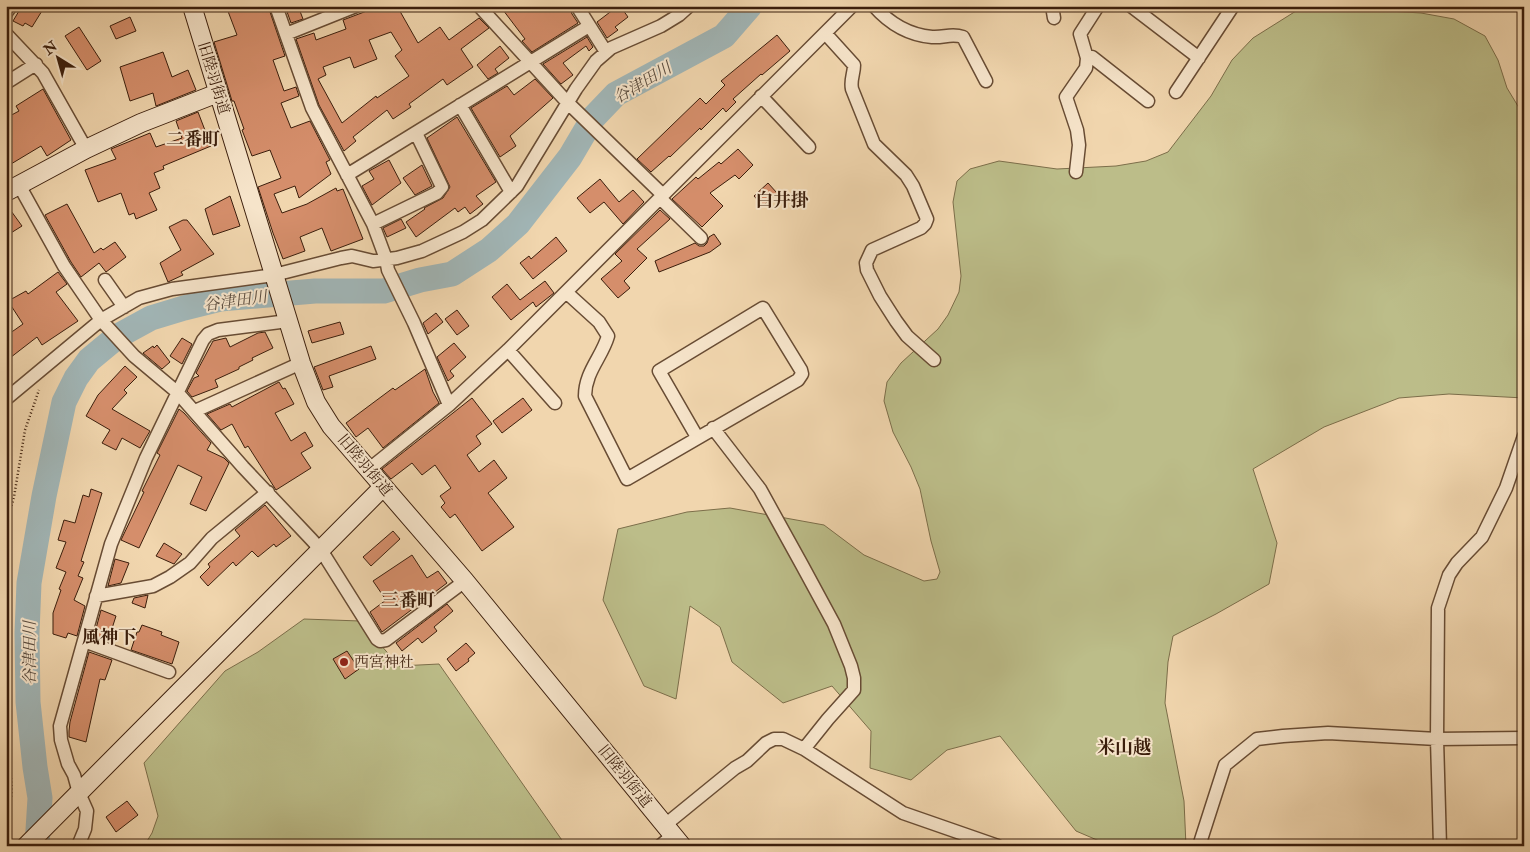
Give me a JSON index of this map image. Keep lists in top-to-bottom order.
{
  "streets": {
    "street": ["旧陸羽街道"]
  },
  "districts": [
    "二番町",
    "白井掛",
    "三番町",
    "風神下",
    "米山越"
  ],
  "water": ["谷津田川"],
  "places": ["西宮神社"],
  "north": "top left"
}
